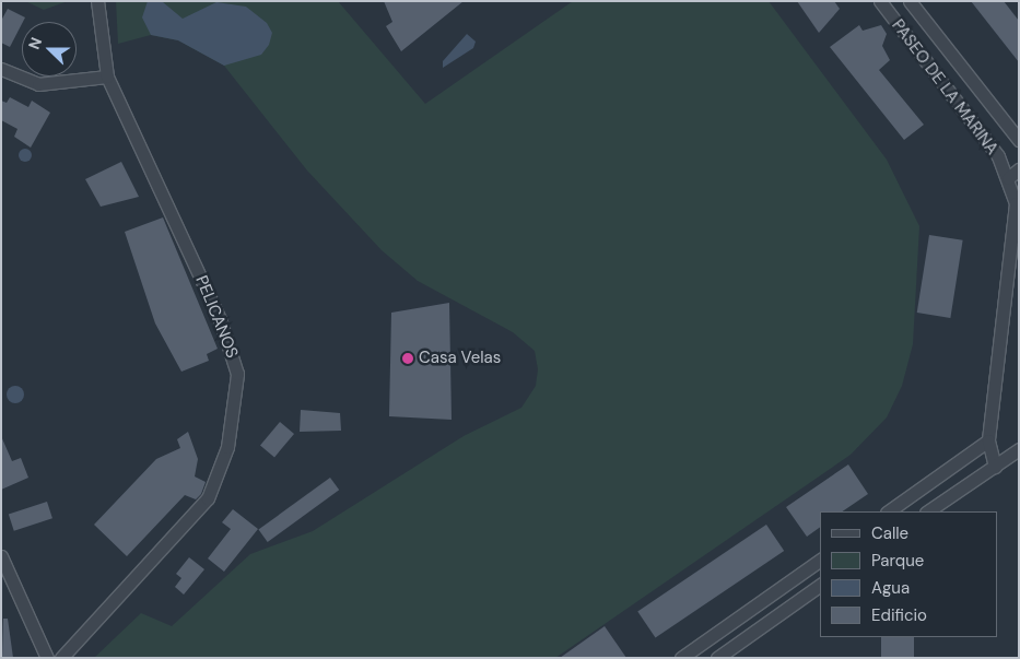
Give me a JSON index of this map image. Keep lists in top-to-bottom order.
{
  "streets": {
    "street": ["PASEO DE LA MARINA", "PELICANOS"]
  },
  "places": ["Casa Velas"],
  "legend": [
    "Calle",
    "Parque",
    "Agua",
    "Edificio"
  ],
  "north": "left"
}
